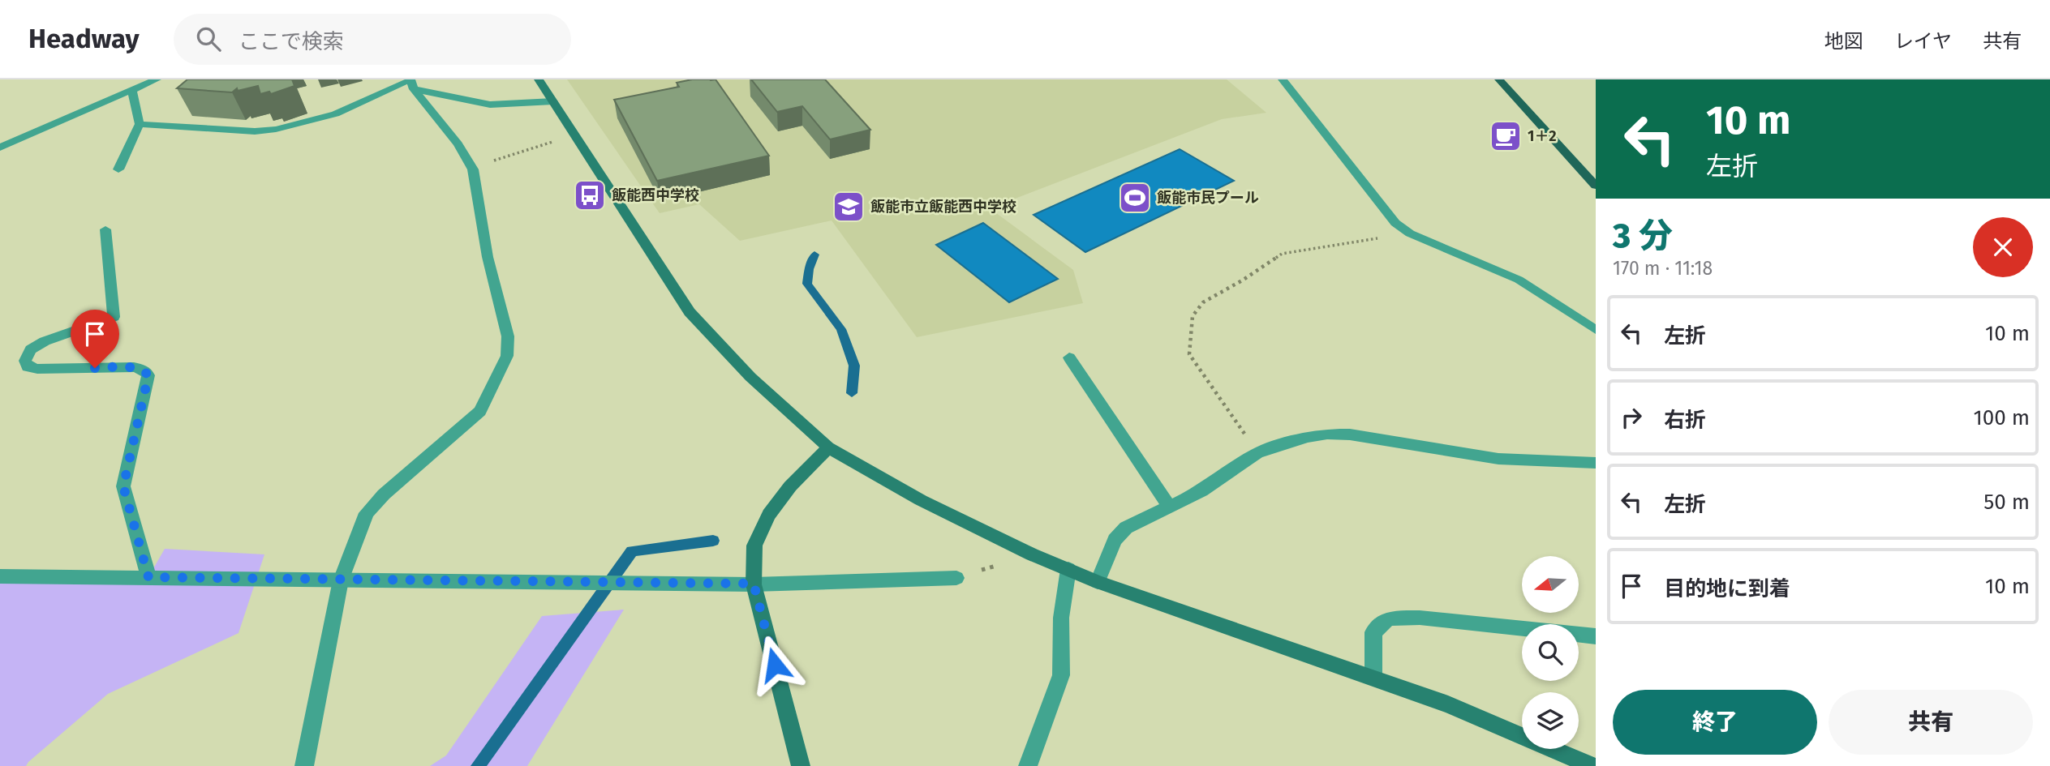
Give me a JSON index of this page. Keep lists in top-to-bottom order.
{
  "places": {
    "cafe": ["1＋2"],
    "bus stop": ["飯能西中学校"],
    "sports": ["飯能市民プール"],
    "school or university": ["飯能市立飯能西中学校"]
  },
  "north": "left",
  "page": {
    "header": "Headway",
    "search": "ここで検索",
    "nav": ["地図", "レイヤ", "共有"],
    "turn": ["10 m", "左折"],
    "heading": ["3 分", "170 m · 11:18"],
    "list": [
      {
        "name": "左折",
        "value": "10 m"
      },
      {
        "name": "右折",
        "value": "100 m"
      },
      {
        "name": "左折",
        "value": "50 m"
      },
      {
        "name": "目的地に到着",
        "value": "10 m"
      }
    ],
    "buttons": ["終了", "共有"]
  }
}
